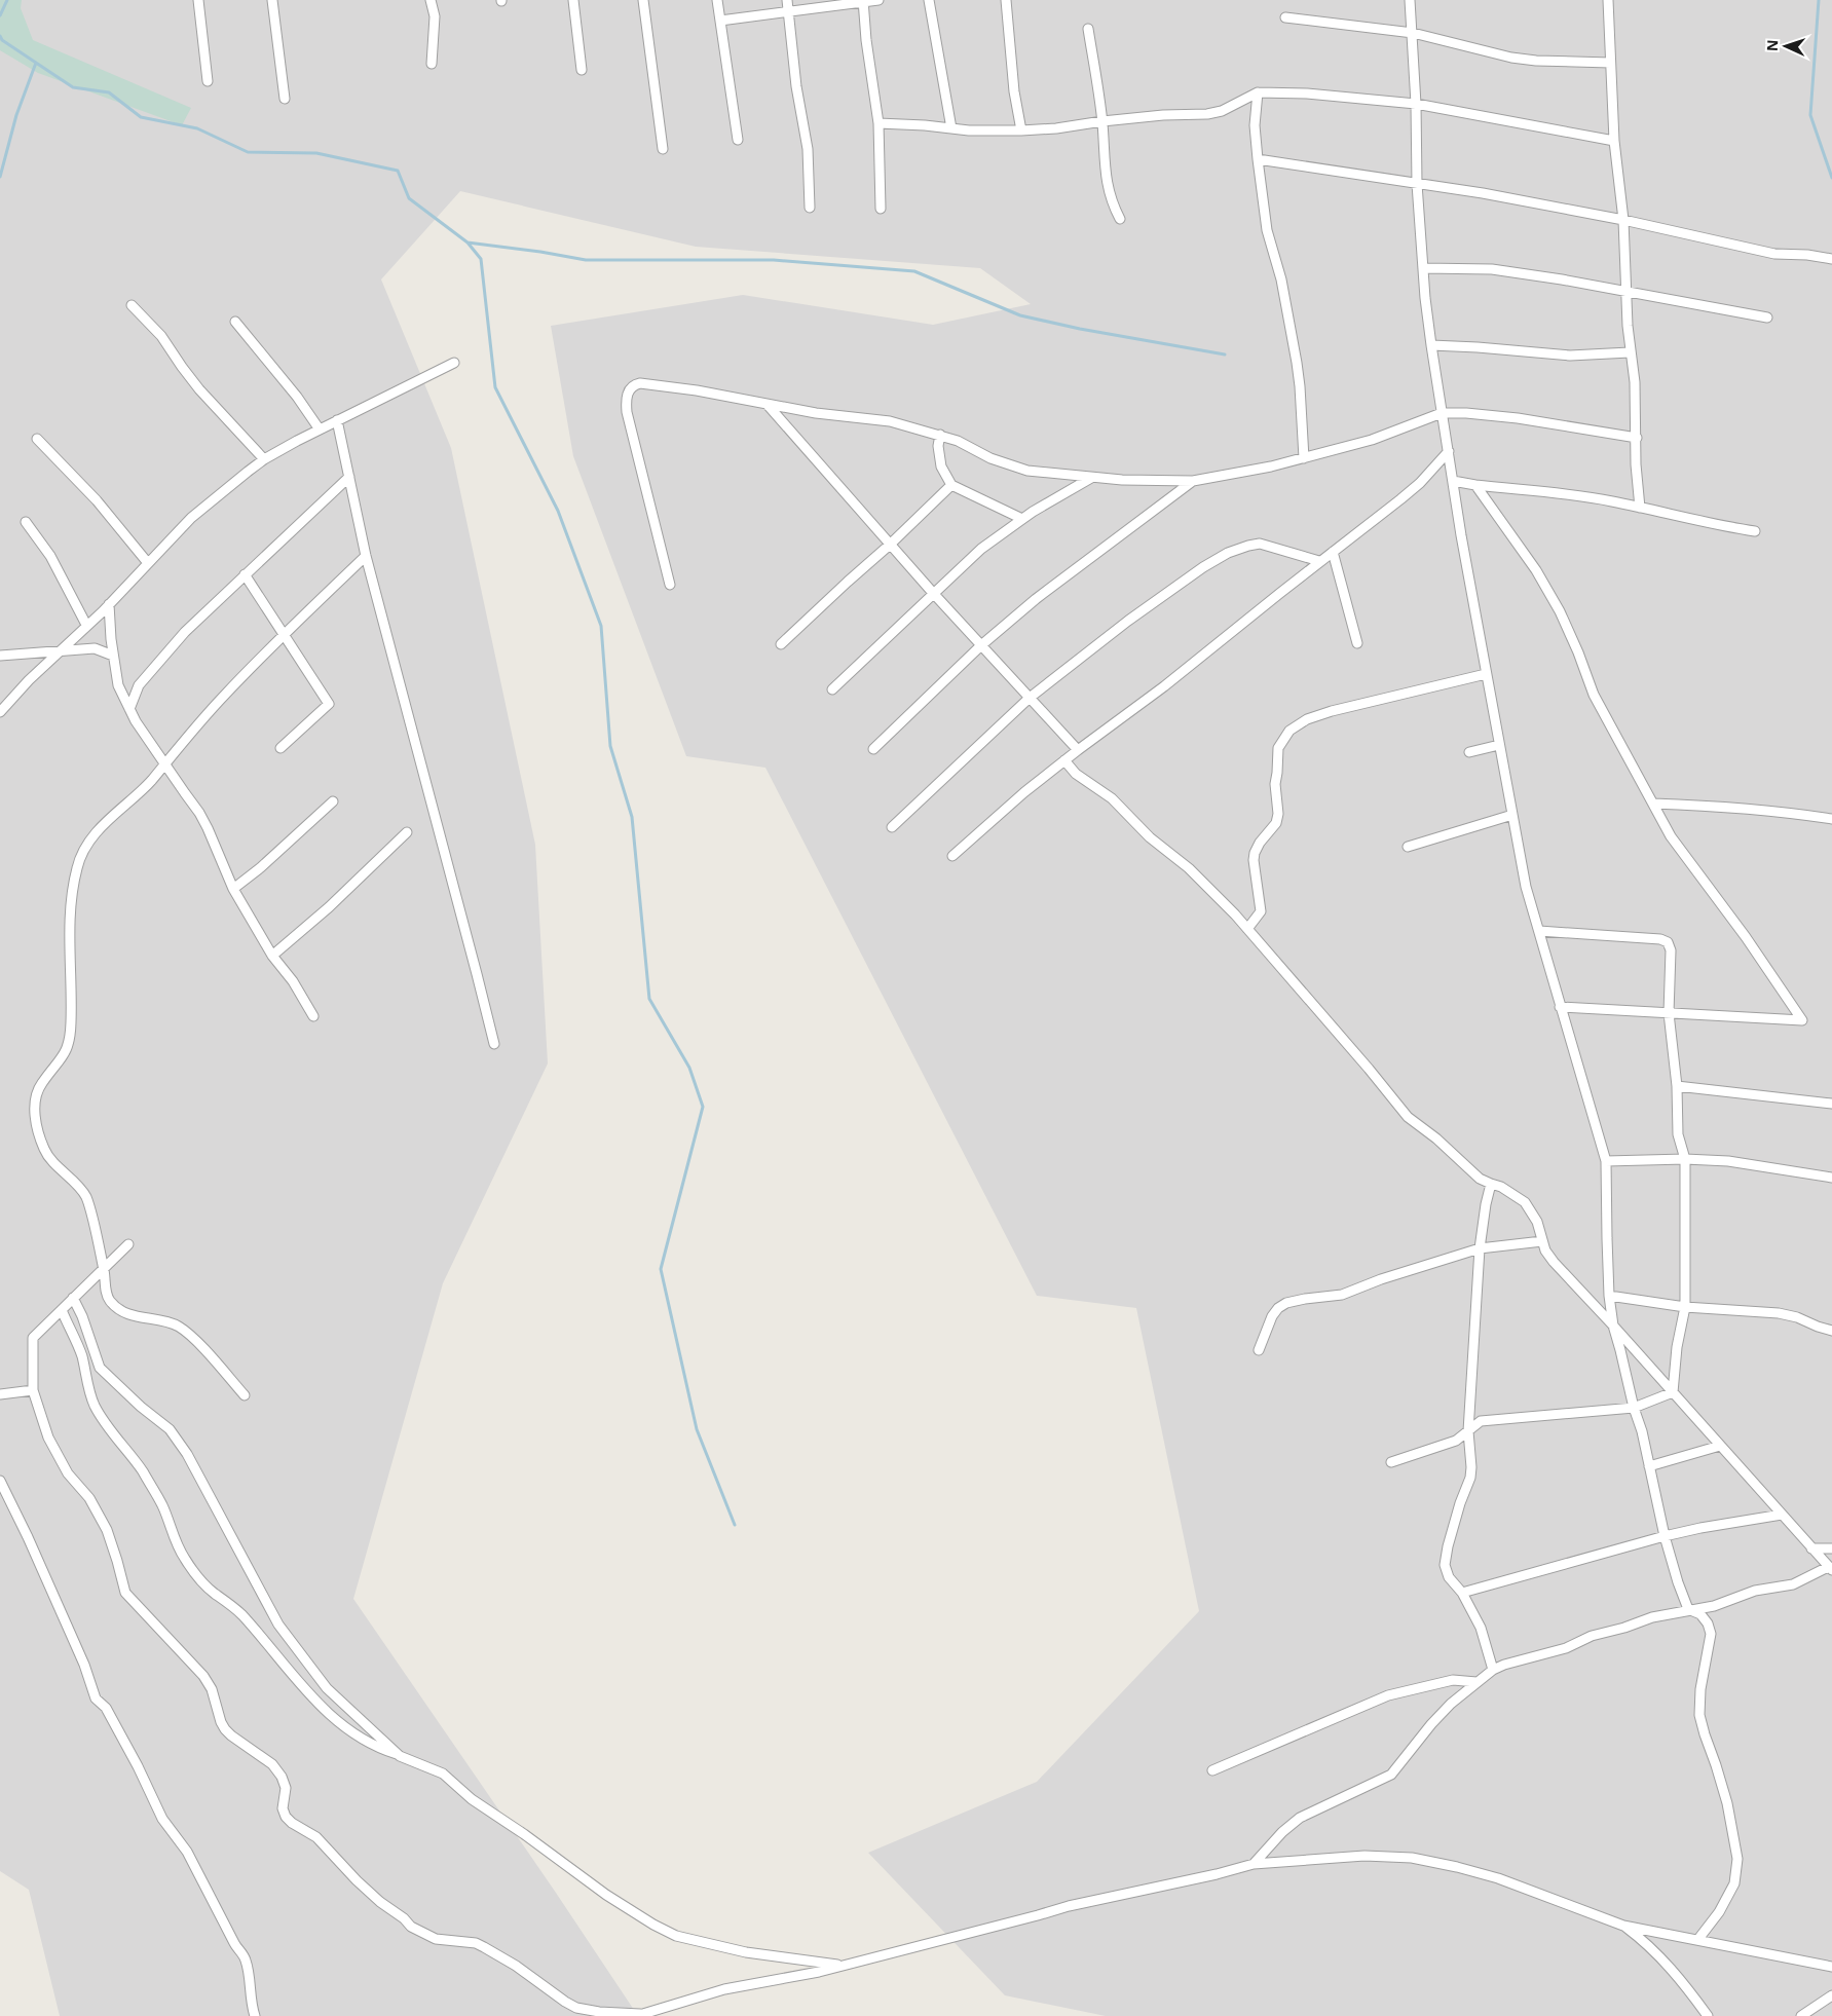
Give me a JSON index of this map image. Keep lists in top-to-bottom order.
{
  "north": "left"
}
